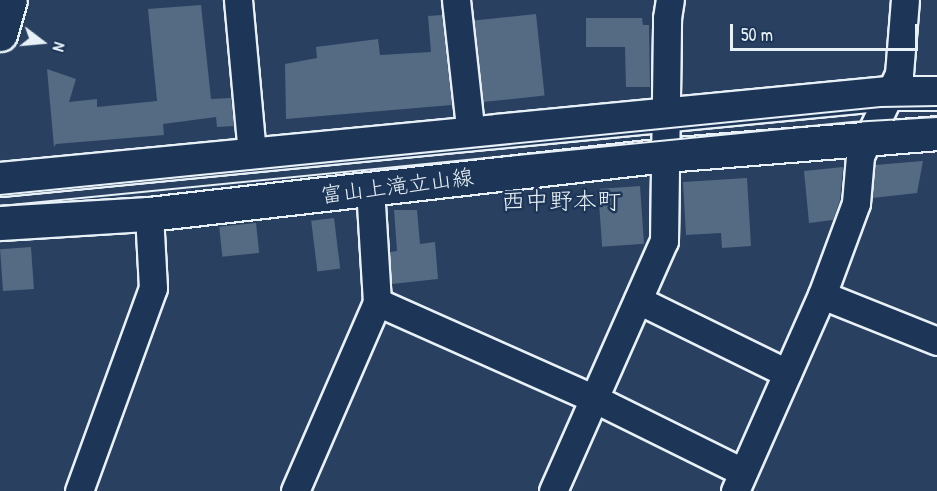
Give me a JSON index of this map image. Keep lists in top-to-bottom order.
{
  "streets": {
    "main road": ["富山上滝立山線"]
  },
  "districts": ["西中野本町"],
  "scale_bar": "50 m",
  "north": "right"
}
